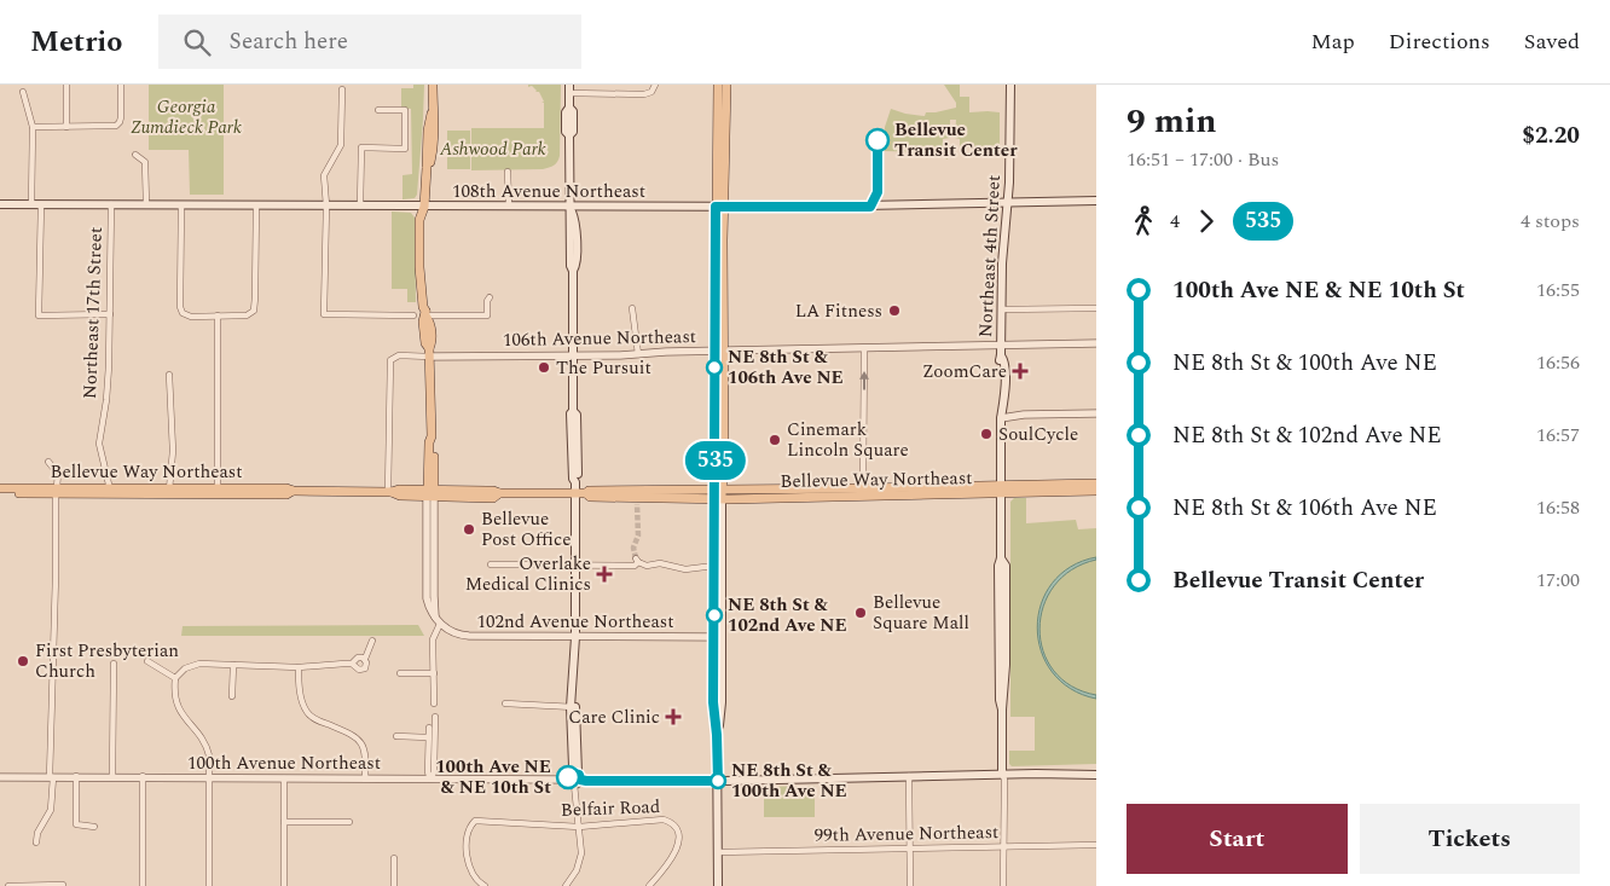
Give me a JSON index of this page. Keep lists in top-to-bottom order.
{
  "streets": {
    "main road": [
      "108th Avenue Northeast",
      "Northeast 4th Street",
      "Bellevue Way Northeast",
      "100th Avenue Northeast"
    ],
    "street": [
      "Northeast 17th Street",
      "106th Avenue Northeast",
      "102nd Avenue Northeast",
      "Belfair Road",
      "99th Avenue Northeast"
    ]
  },
  "crossings": [
    ["108th Avenue Northeast", "Northeast 4th Street"],
    ["108th Avenue Northeast", "Northeast 17th Street"],
    ["Northeast 4th Street", "106th Avenue Northeast"],
    ["Northeast 4th Street", "Bellevue Way Northeast"],
    ["Northeast 4th Street", "100th Avenue Northeast"],
    ["Northeast 4th Street", "99th Avenue Northeast"],
    ["Northeast 17th Street", "Bellevue Way Northeast"]
  ],
  "parks": ["Georgia Zumdieck Park", "Ashwood Park"],
  "places": {
    "other": [
      "Bellevue Transit Center",
      "LA Fitness",
      "The Pursuit",
      "NE 8th St & 106th Ave NE",
      "SoulCycle",
      "Cinemark Lincoln Square",
      "Bellevue Post Office",
      "Bellevue Square Mall",
      "NE 8th St & 102nd Ave NE",
      "First Presbyterian Church",
      "100th Ave NE & NE 10th St",
      "NE 8th St & 100th Ave NE"
    ],
    "health": ["ZoomCare", "Overlake Medical Clinics", "Care Clinic"]
  },
  "lines": ["bus line 535"],
  "page": {
    "header": "Metrio",
    "search": "Search here",
    "nav": ["Map", "Directions", "Saved"],
    "on_map": "535",
    "heading": ["9 min", "16:51 – 17:00 · Bus", "$2.20"],
    "legs": ["4", "535", "4 stops"],
    "list": [
      {
        "name": "100th Ave NE & NE 10th St",
        "value": "16:55"
      },
      {
        "name": "NE 8th St & 100th Ave NE",
        "value": "16:56"
      },
      {
        "name": "NE 8th St & 102nd Ave NE",
        "value": "16:57"
      },
      {
        "name": "NE 8th St & 106th Ave NE",
        "value": "16:58"
      },
      {
        "name": "Bellevue Transit Center",
        "value": "17:00"
      }
    ],
    "buttons": ["Start", "Tickets"]
  }
}
